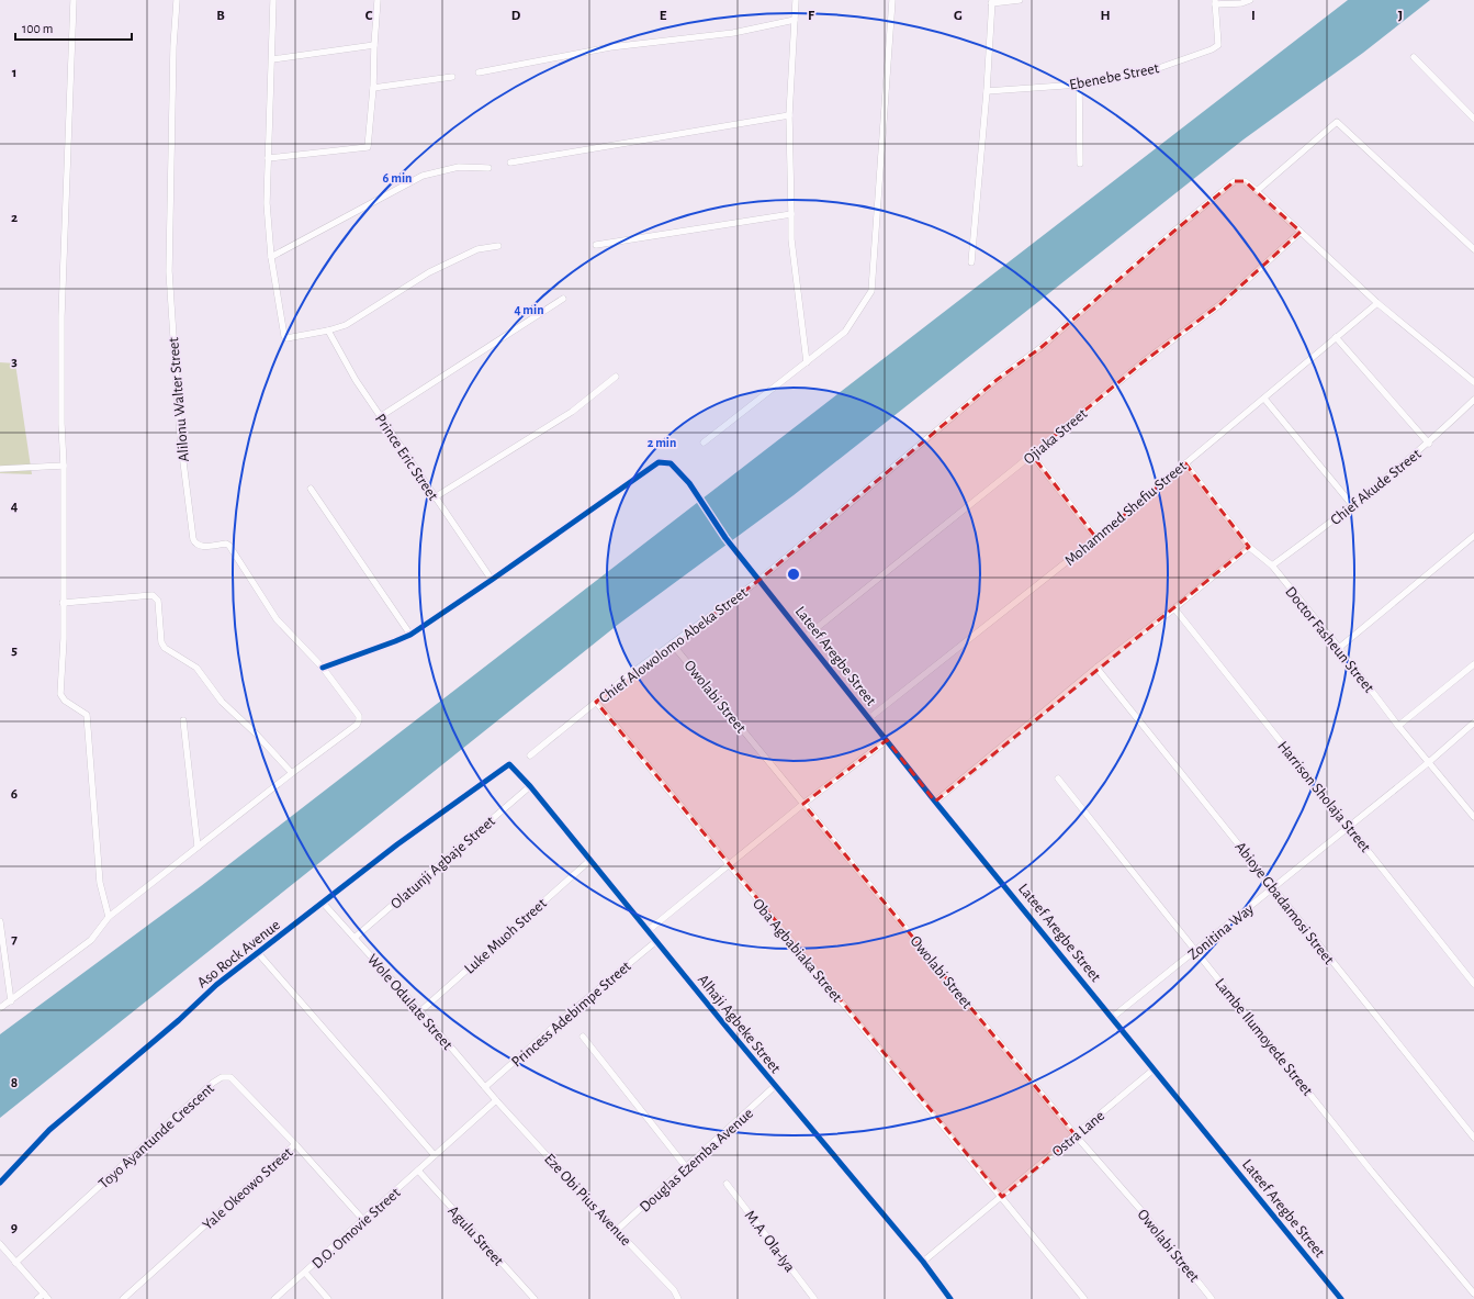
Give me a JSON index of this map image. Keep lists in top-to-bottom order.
{
  "streets": {
    "street": [
      "Ebenebe Street",
      "Alilonu Walter Street",
      "Ojiaka Street",
      "Prince Eric Street",
      "Chief Akude Street",
      "Mohammed Shefiu Street",
      "Doctor Fasheun Street",
      "Chief Alowolomo Abeka Street",
      "Lateef Aregbe Street",
      "Owolabi Street",
      "Harrison Sholaja Street",
      "Olatunji Agbaje Street",
      "Abioye Gbadamosi Street",
      "Zonitina Way",
      "Luke Muoh Street",
      "Oba Agbabiaka Street",
      "Aso Rock Avenue",
      "Wole Odulate Street",
      "Princess Adebimpe Street",
      "Alhaji Agbeke Street",
      "Lambe Ilumoyede Street",
      "Ostra Lane",
      "Toyo Ayantunde Crescent",
      "Douglas Ezemba Avenue",
      "Yale Okeowo Street",
      "Eze Obi Pius Avenue",
      "D.O. Omovie Street",
      "Agulu Street",
      "M.A. Ola-Iya"
    ]
  },
  "crossings": [
    ["Alilonu Walter Street", "Lateef Aregbe Street"],
    ["Ojiaka Street", "Lateef Aregbe Street"],
    ["Prince Eric Street", "Lateef Aregbe Street"],
    ["Chief Akude Street", "Doctor Fasheun Street"],
    ["Mohammed Shefiu Street", "Doctor Fasheun Street"],
    ["Mohammed Shefiu Street", "Lateef Aregbe Street"],
    ["Doctor Fasheun Street", "Zonitina Way"],
    ["Chief Alowolomo Abeka Street", "Lateef Aregbe Street"],
    ["Chief Alowolomo Abeka Street", "Owolabi Street"],
    ["Chief Alowolomo Abeka Street", "Oba Agbabiaka Street"],
    ["Lateef Aregbe Street", "Zonitina Way"],
    ["Lateef Aregbe Street", "Ostra Lane"],
    ["Owolabi Street", "Ostra Lane"],
    ["Harrison Sholaja Street", "Zonitina Way"],
    ["Olatunji Agbaje Street", "Wole Odulate Street"],
    ["Olatunji Agbaje Street", "Alhaji Agbeke Street"],
    ["Abioye Gbadamosi Street", "Zonitina Way"],
    ["Zonitina Way", "Lambe Ilumoyede Street"],
    ["Luke Muoh Street", "Wole Odulate Street"],
    ["Luke Muoh Street", "Alhaji Agbeke Street"],
    ["Oba Agbabiaka Street", "Ostra Lane"],
    ["Aso Rock Avenue", "Wole Odulate Street"],
    ["Aso Rock Avenue", "Alhaji Agbeke Street"],
    ["Wole Odulate Street", "Princess Adebimpe Street"],
    ["Wole Odulate Street", "Eze Obi Pius Avenue"],
    ["Wole Odulate Street", "D.O. Omovie Street"],
    ["Princess Adebimpe Street", "Alhaji Agbeke Street"],
    ["Alhaji Agbeke Street", "Ostra Lane"],
    ["Alhaji Agbeke Street", "Douglas Ezemba Avenue"],
    ["Toyo Ayantunde Crescent", "Yale Okeowo Street"],
    ["Douglas Ezemba Avenue", "Eze Obi Pius Avenue"],
    ["Yale Okeowo Street", "D.O. Omovie Street"],
    ["Eze Obi Pius Avenue", "D.O. Omovie Street"],
    ["D.O. Omovie Street", "Agulu Street"]
  ],
  "scale_bar": "100 m",
  "grid": {
    "columns": [
      "B",
      "C",
      "D",
      "E",
      "F",
      "G",
      "H",
      "I",
      "J"
    ],
    "rows": [
      "1",
      "2",
      "3",
      "4",
      "5",
      "6",
      "7",
      "8",
      "9"
    ]
  },
  "rings": ["6 min", "4 min", "2 min"]
}
